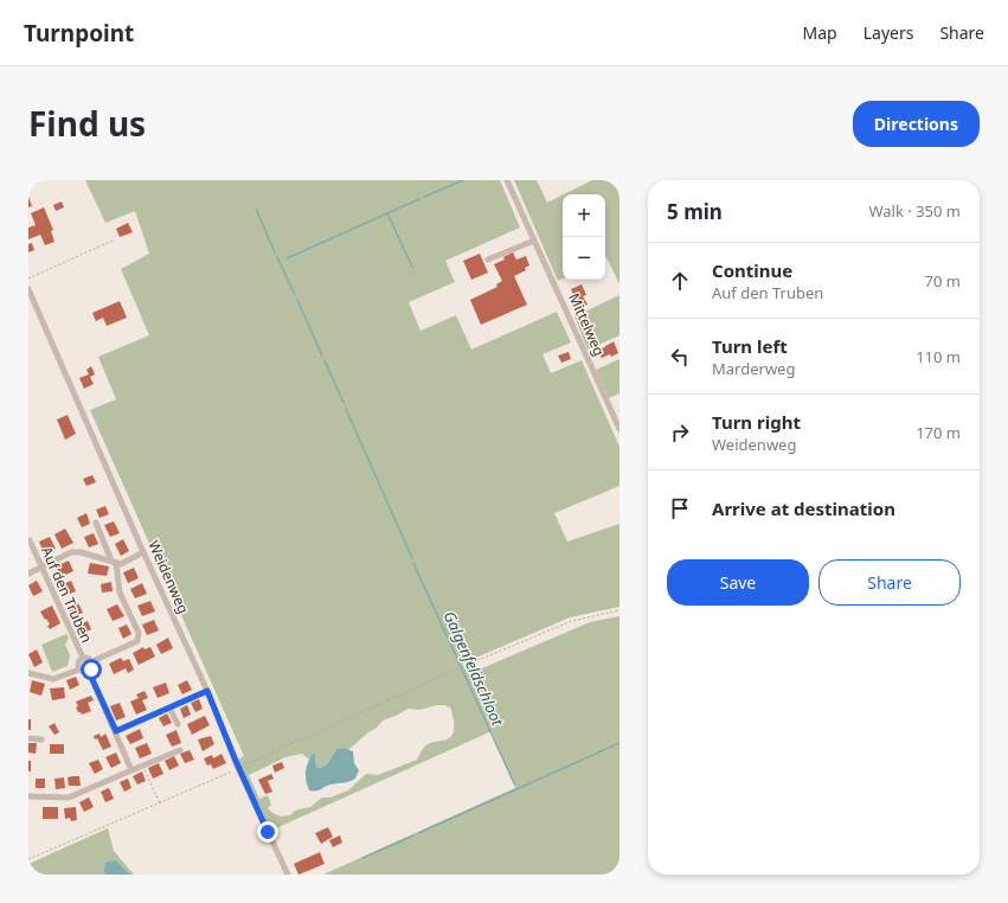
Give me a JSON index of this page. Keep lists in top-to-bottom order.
{
  "streets": {
    "street": ["Mittelweg", "Weidenweg", "Auf den Truben"]
  },
  "water": ["Galgenfeldschloot"],
  "page": {
    "header": "Turnpoint",
    "nav": ["Map", "Layers", "Share"],
    "title": "Find us",
    "buttons": [
      "Directions",
      ["Save", "Share"]
    ],
    "heading": ["5 min", "Walk · 350 m"],
    "map_buttons": ["+", "−"],
    "list": [
      ["Continue", "Auf den Truben", "70 m"],
      ["Turn left", "Marderweg", "110 m"],
      ["Turn right", "Weidenweg", "170 m"],
      "Arrive at destination"
    ]
  }
}
